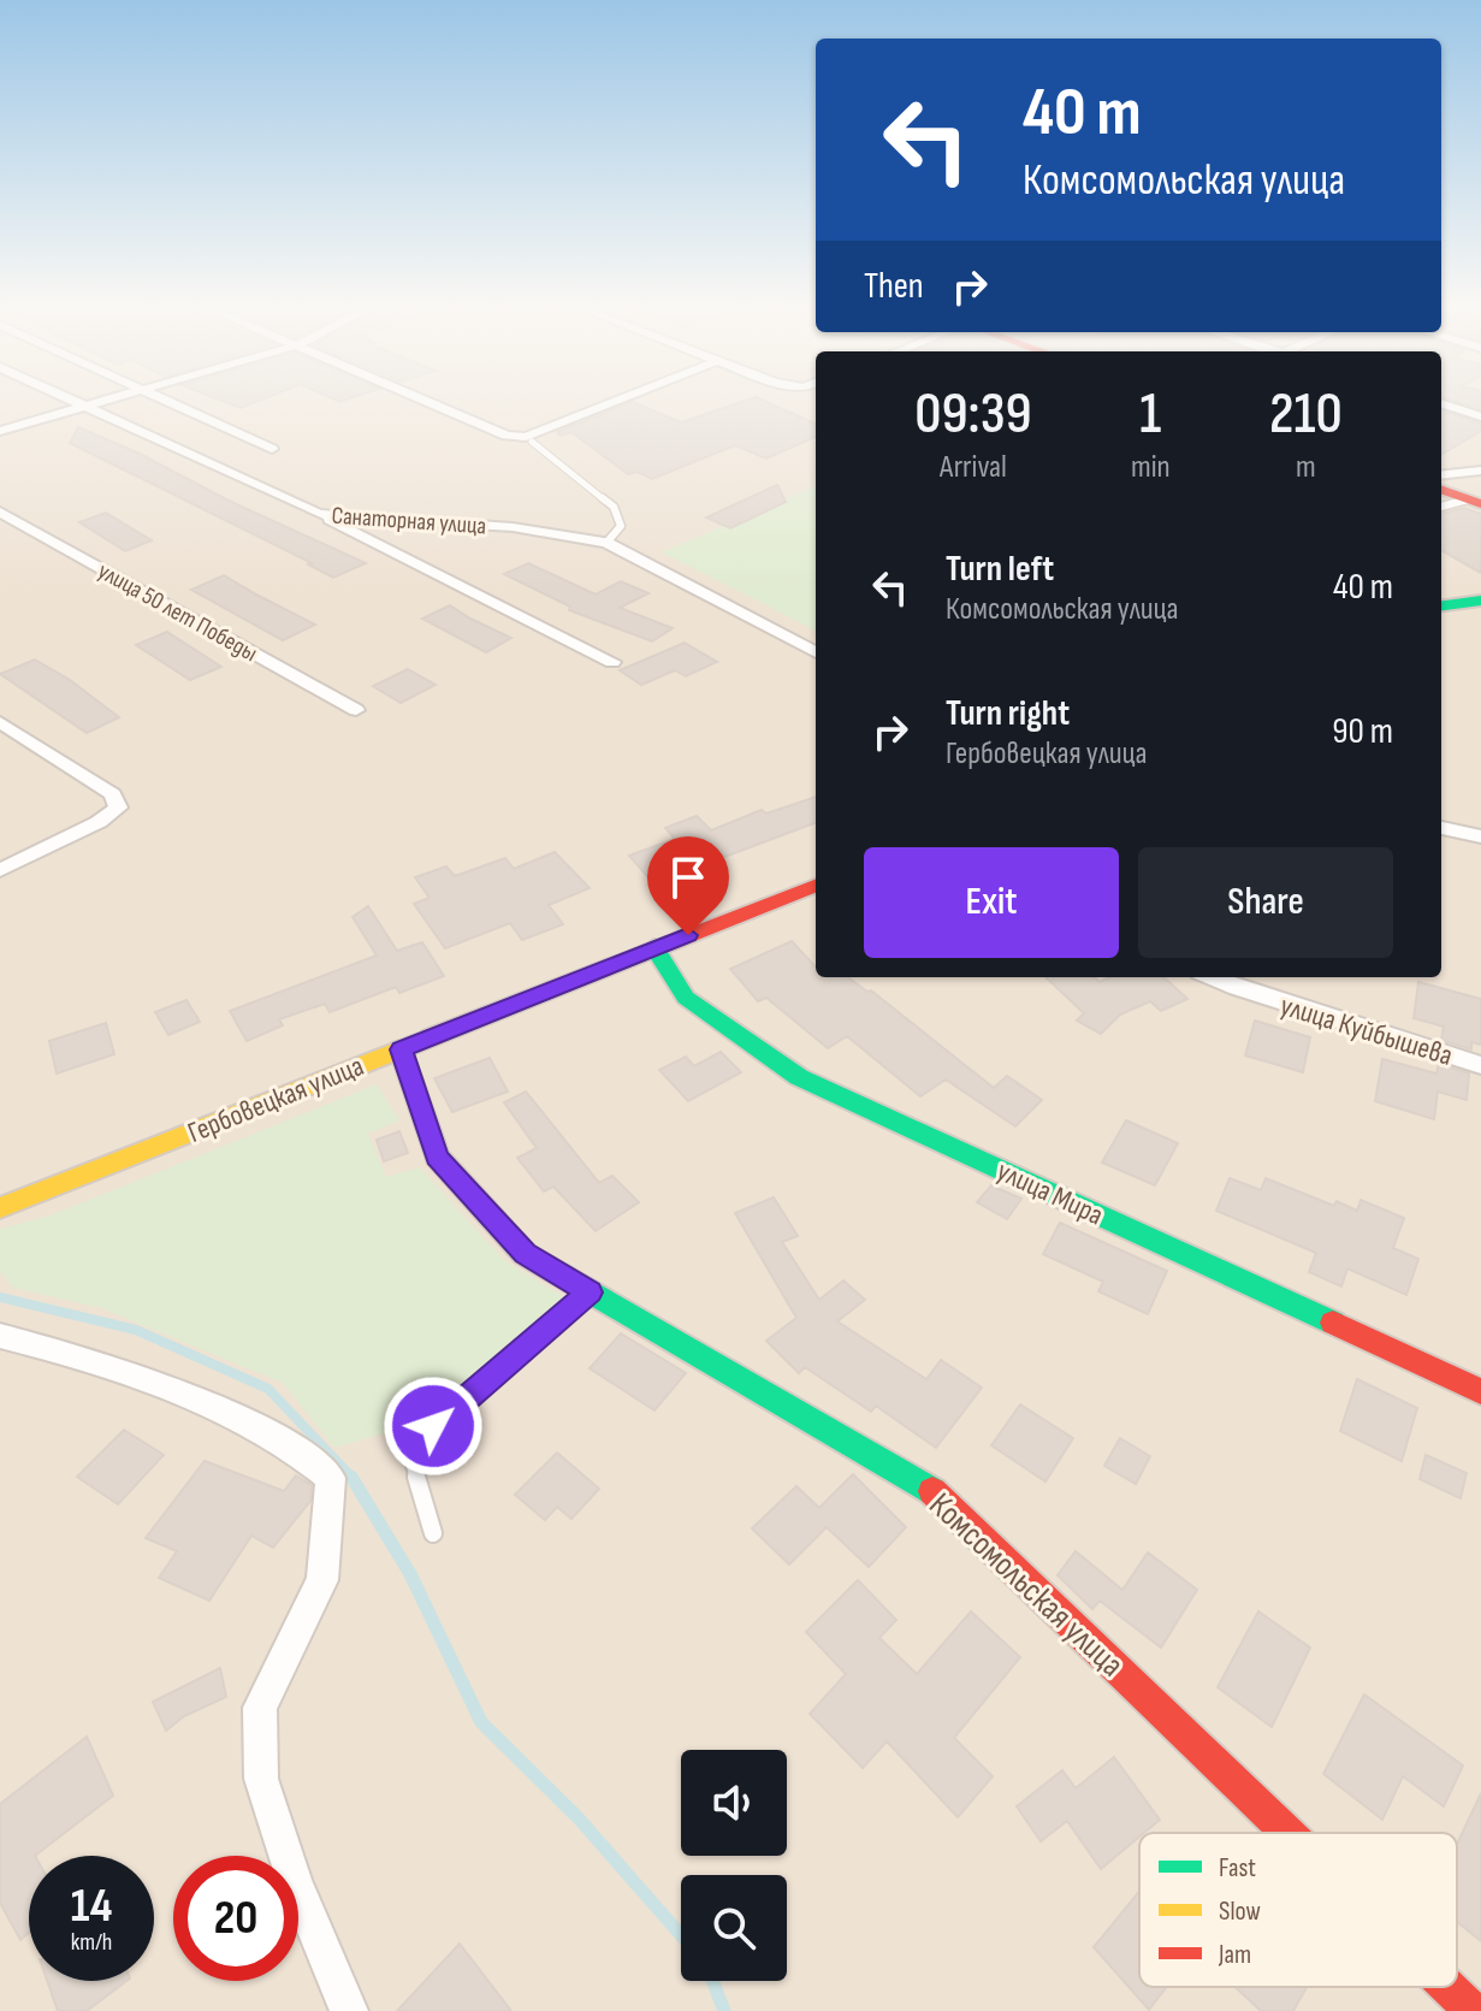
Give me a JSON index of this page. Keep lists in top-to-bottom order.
{
  "streets": {
    "street": [
      "Санаторная улица",
      "улица 50 лет Победы",
      "улица Куйбышева",
      "Гербовецкая улица",
      "улица Мира",
      "Комсомольская улица"
    ]
  },
  "crossings": [
    ["Гербовецкая улица", "улица Мира"],
    ["Гербовецкая улица", "Комсомольская улица"]
  ],
  "legend": ["Fast", "Slow", "Jam"],
  "page": {
    "turn": ["40 m", "Комсомольская улица"],
    "then": "Then",
    "eta": [
      "09:39",
      "Arrival",
      "1",
      "min",
      "210",
      "m"
    ],
    "list": [
      {
        "name": "Turn left",
        "note": "Комсомольская улица",
        "value": "40 m"
      },
      {
        "name": "Turn right",
        "note": "Гербовецкая улица",
        "value": "90 m"
      }
    ],
    "buttons": ["Exit", "Share"],
    "speed": "14 km/h",
    "limit": "20"
  }
}
